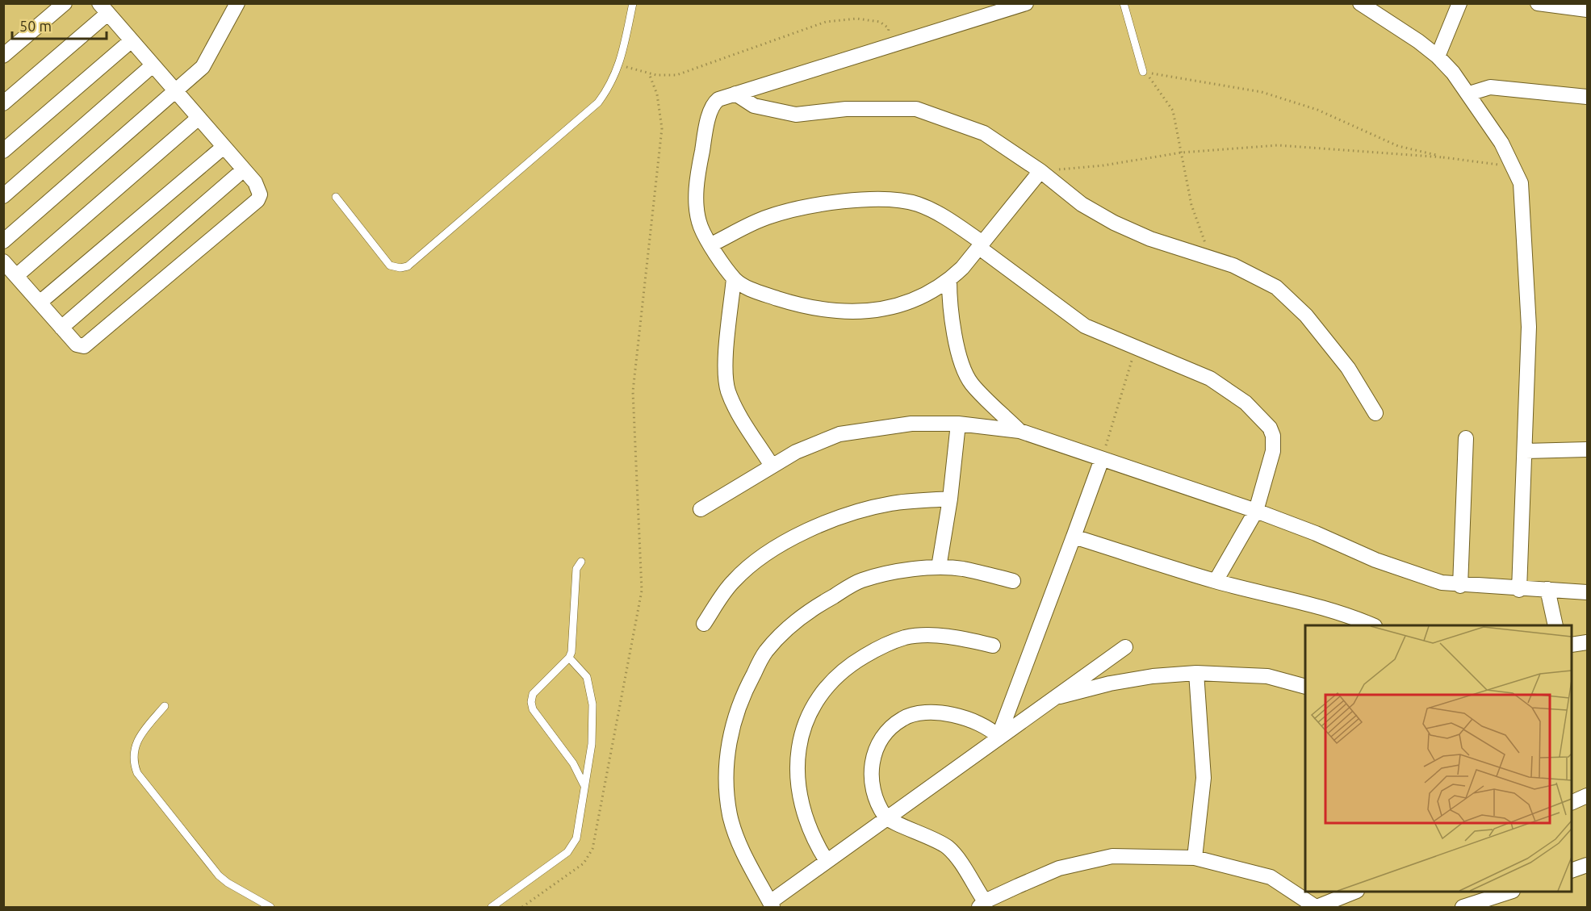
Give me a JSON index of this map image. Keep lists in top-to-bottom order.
{
  "scale_bar": "50 m"
}
